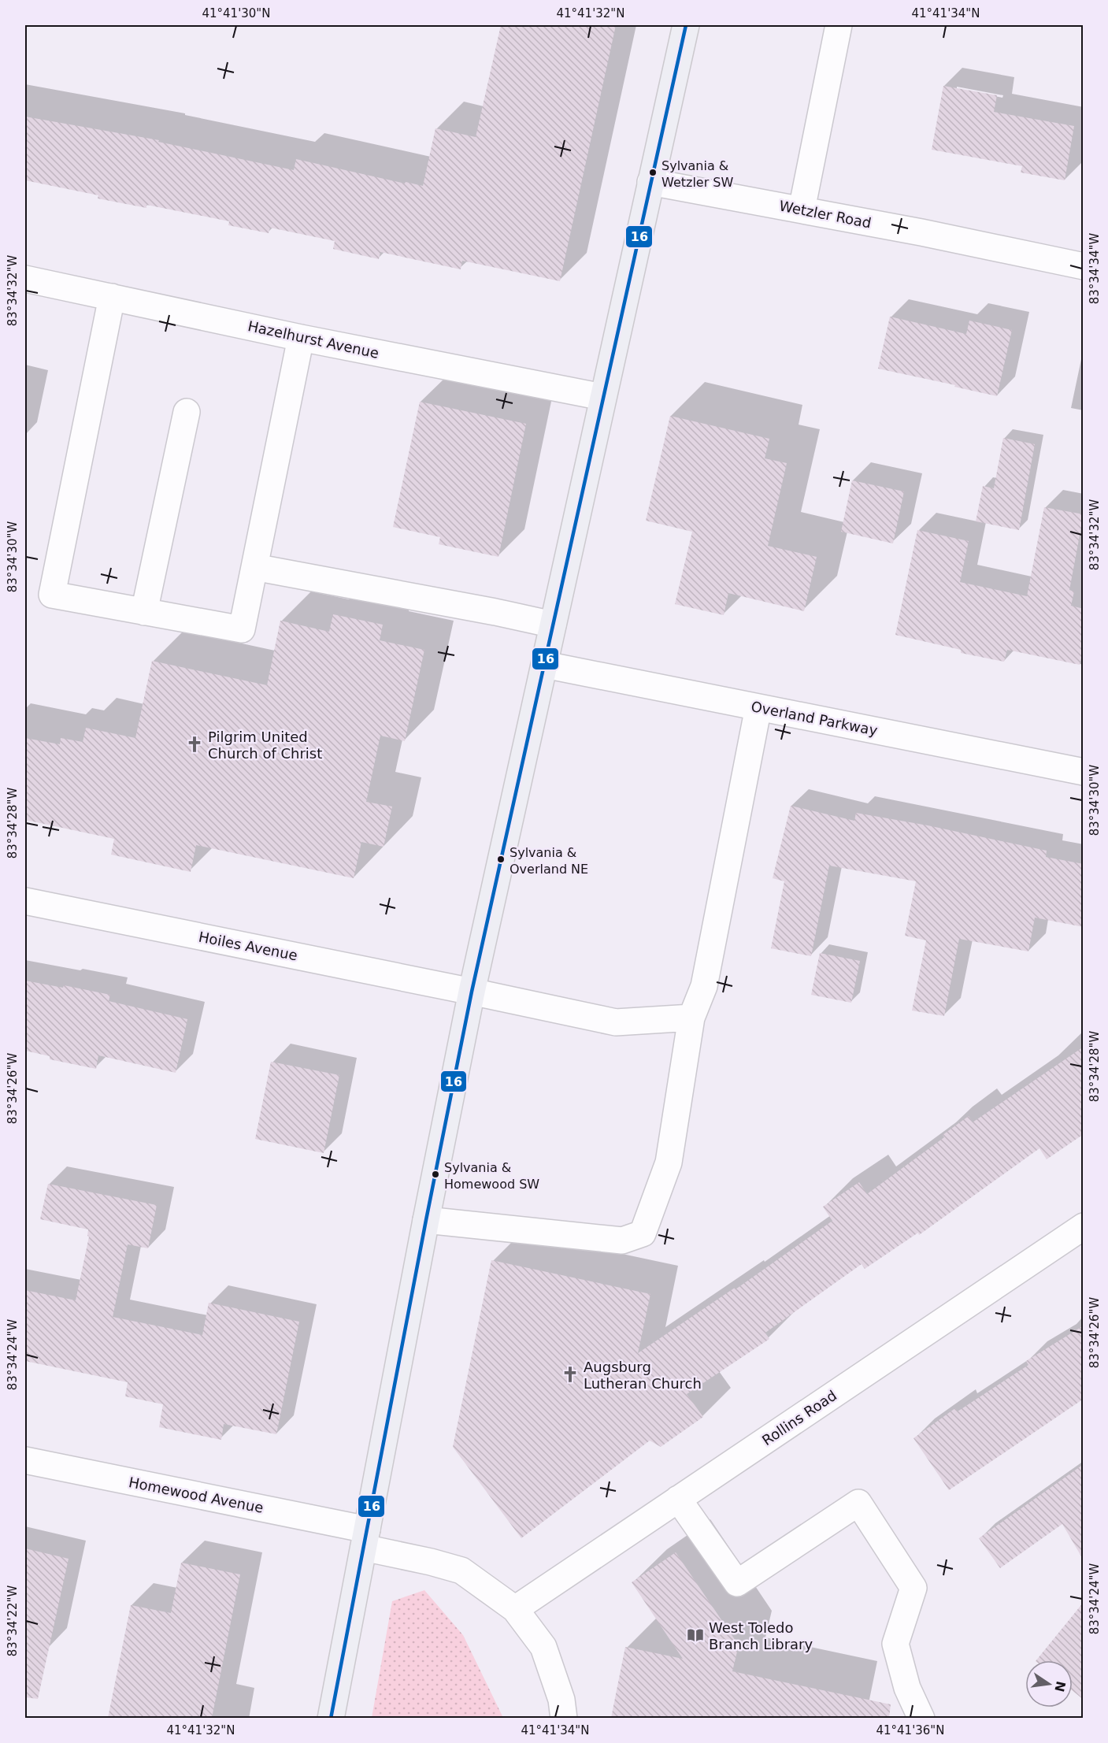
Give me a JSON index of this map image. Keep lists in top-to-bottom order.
{
  "streets": {
    "street": [
      "Wetzler Road",
      "Hazelhurst Avenue",
      "Overland Parkway",
      "Hoiles Avenue",
      "Rollins Road",
      "Homewood Avenue"
    ]
  },
  "crossings": [
    ["Rollins Road", "Homewood Avenue"]
  ],
  "places": {
    "other": ["Sylvania & Wetzler SW", "Sylvania & Overland NE", "Sylvania & Homewood SW"],
    "church": ["Pilgrim United Church of Christ", "Augsburg Lutheran Church"],
    "library": ["West Toledo Branch Library"]
  },
  "lines": ["transit line 16"],
  "north": "right",
  "coordinates": [
    "41°41'30\"N",
    "41°41'32\"N",
    "41°41'34\"N",
    "83°34'34\"W",
    "83°34'32\"W",
    "83°34'30\"W",
    "83°34'28\"W",
    "83°34'26\"W",
    "83°34'24\"W",
    "83°34'22\"W",
    "41°41'36\"N"
  ]
}
